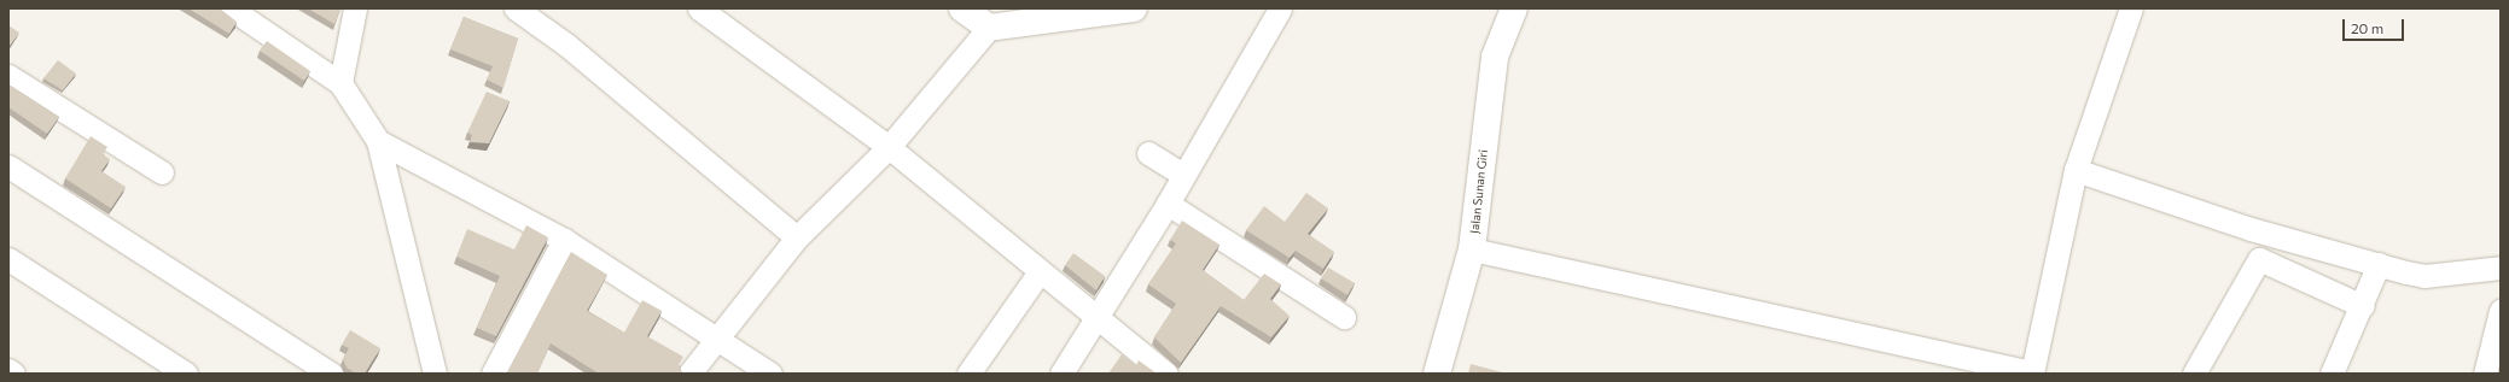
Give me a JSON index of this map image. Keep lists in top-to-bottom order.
{
  "streets": {
    "street": ["Jalan Sunan Giri"]
  },
  "scale_bar": "20 m"
}
